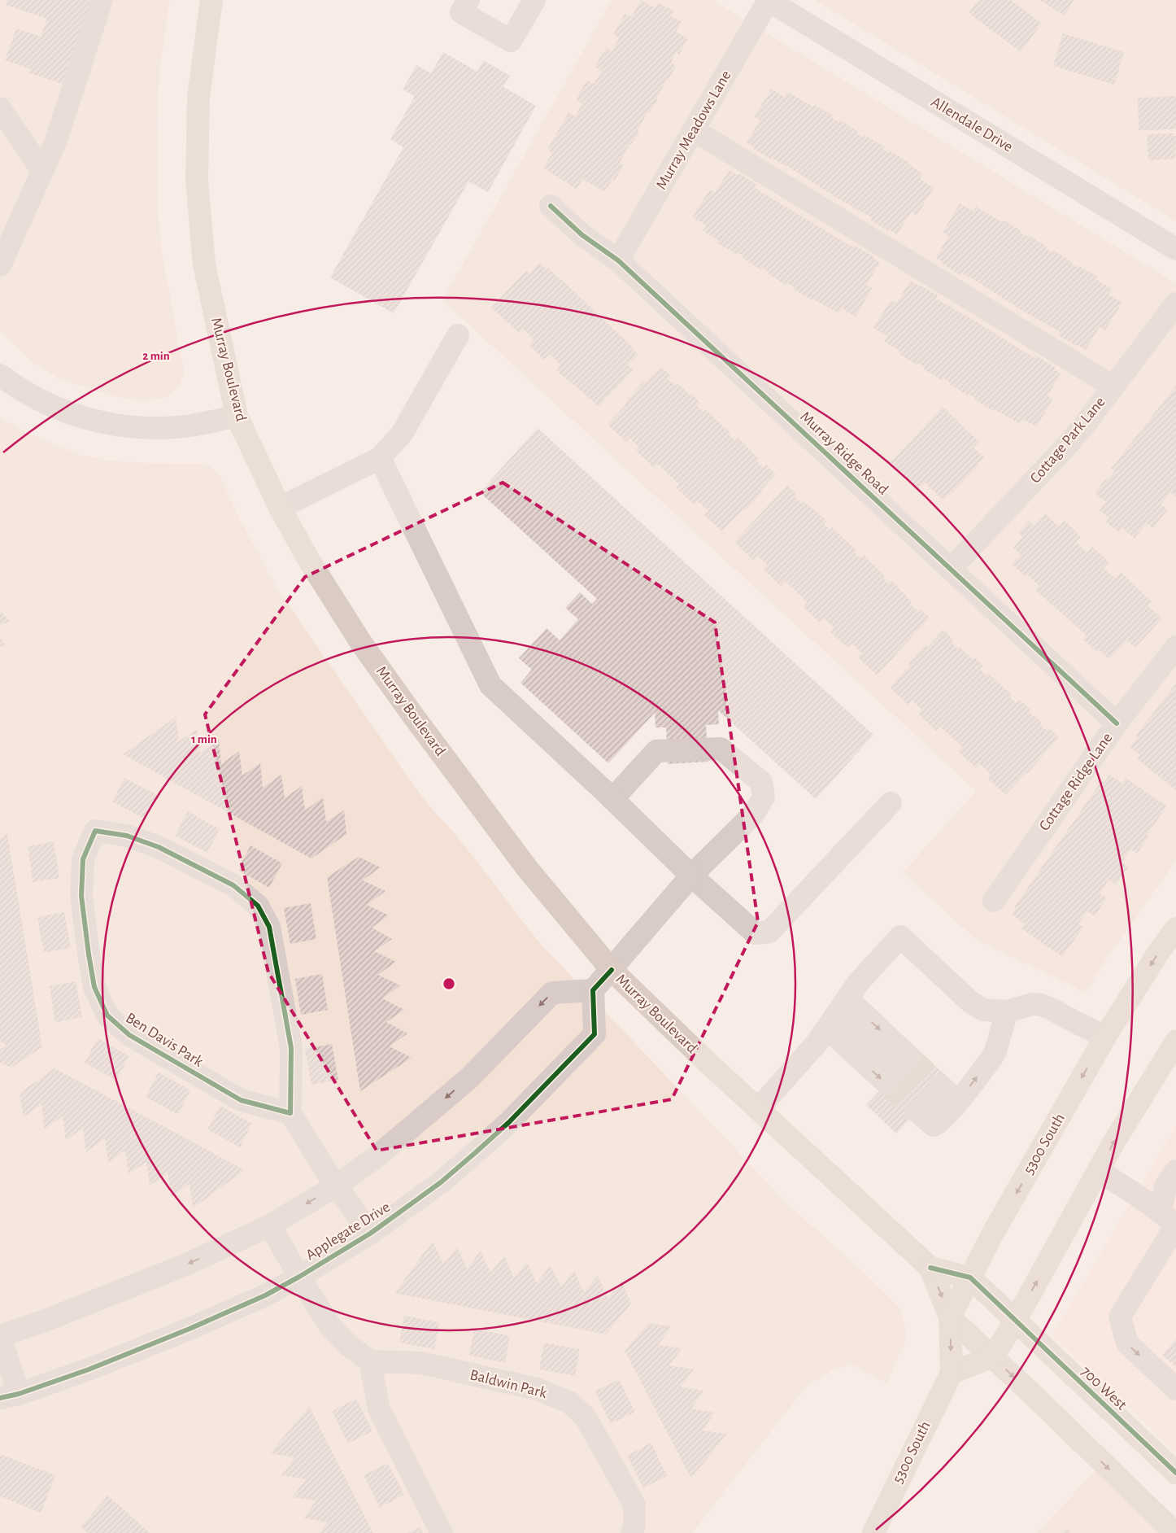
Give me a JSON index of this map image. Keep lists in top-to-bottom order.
{
  "streets": {
    "main road": ["Murray Boulevard", "5300 South", "700 West"],
    "street": [
      "Allendale Drive",
      "Murray Meadows Lane",
      "Cottage Park Lane",
      "Murray Ridge Road",
      "Cottage Ridge Lane",
      "Ben Davis Park",
      "Applegate Drive",
      "Baldwin Park"
    ]
  },
  "crossings": [
    ["Allendale Drive", "Murray Meadows Lane"],
    ["Murray Meadows Lane", "Murray Ridge Road"],
    ["Murray Boulevard", "5300 South"],
    ["Murray Boulevard", "700 West"],
    ["Cottage Park Lane", "Murray Ridge Road"],
    ["Murray Ridge Road", "Cottage Ridge Lane"]
  ],
  "rings": ["2 min", "1 min"]
}
